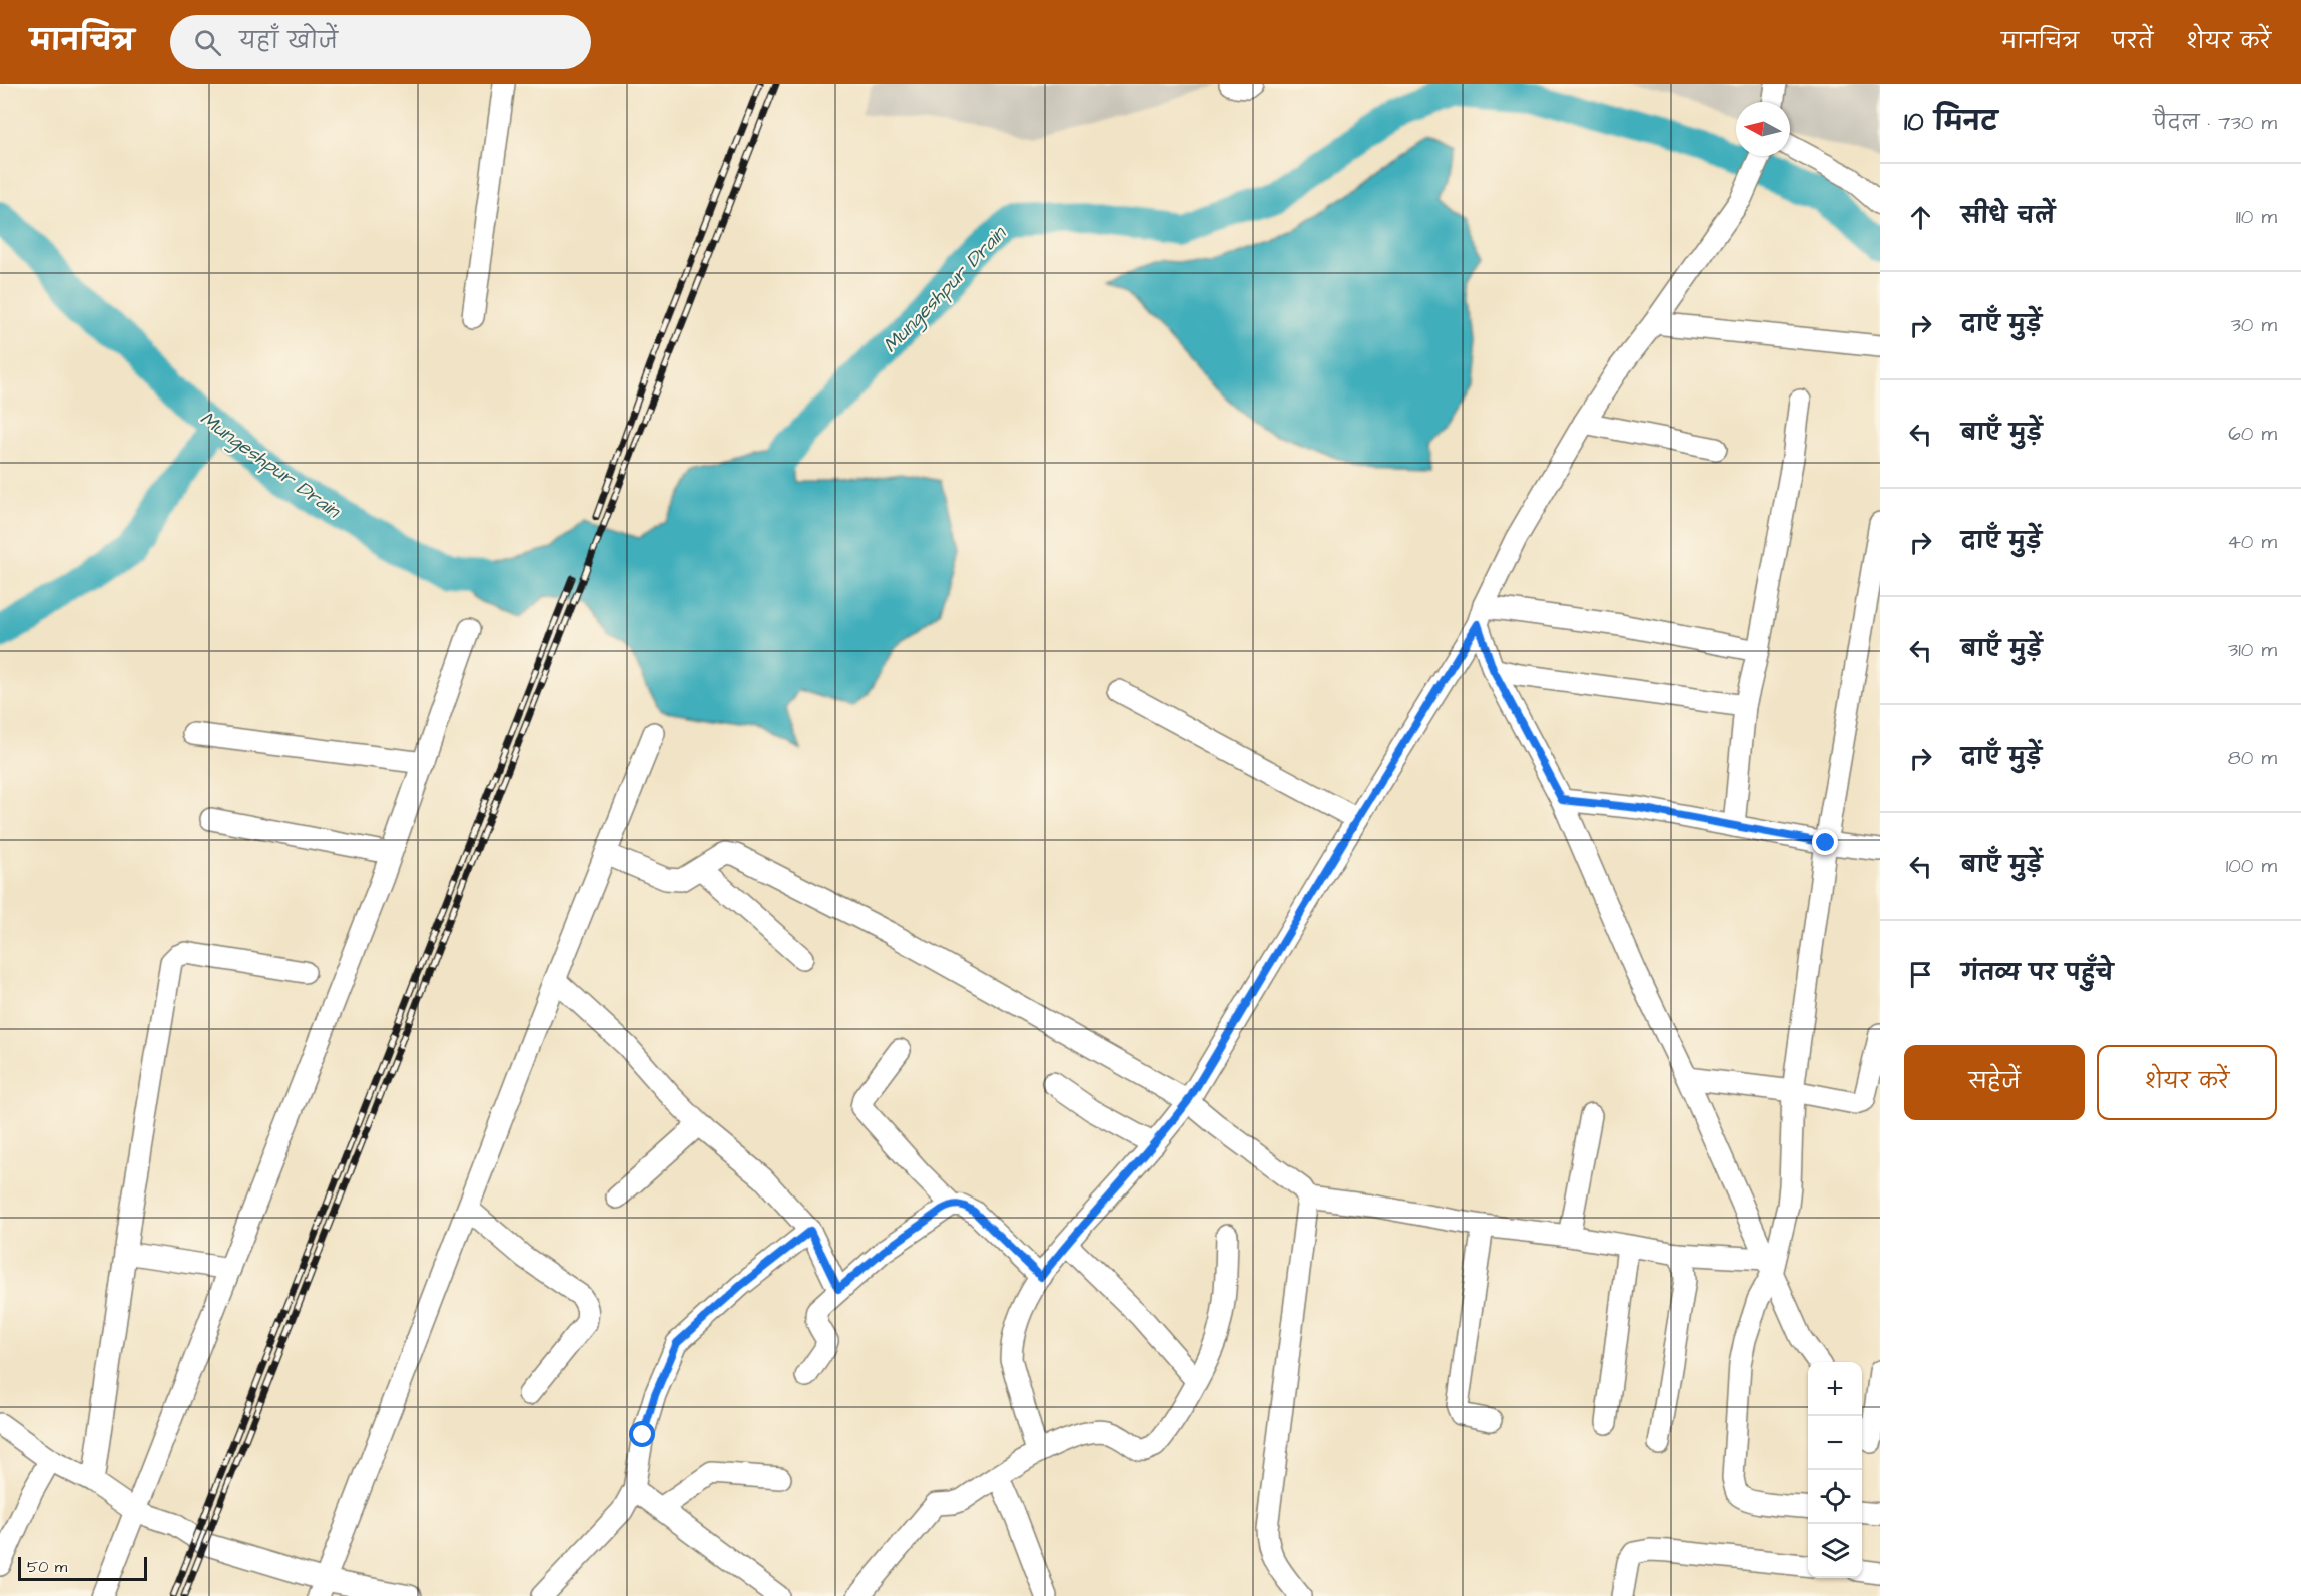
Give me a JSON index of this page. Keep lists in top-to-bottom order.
{
  "water": ["Mungeshpur Drain"],
  "scale_bar": "50 m",
  "north": "left",
  "page": {
    "header": "मानचित्र",
    "search": "यहाँ खोजें",
    "nav": ["मानचित्र", "परतें", "शेयर करें"],
    "heading": ["10 मिनट", "पैदल · 730 m"],
    "list": [
      ["सीधे चलें", "110 m"],
      ["दाएँ मुड़ें", "30 m"],
      ["बाएँ मुड़ें", "60 m"],
      ["दाएँ मुड़ें", "40 m"],
      ["बाएँ मुड़ें", "310 m"],
      ["दाएँ मुड़ें", "80 m"],
      ["बाएँ मुड़ें", "100 m"],
      "गंतव्य पर पहुँचे"
    ],
    "buttons": ["सहेजें", "शेयर करें"],
    "map_buttons": ["+", "−"],
    "scale": "50 m"
  }
}
